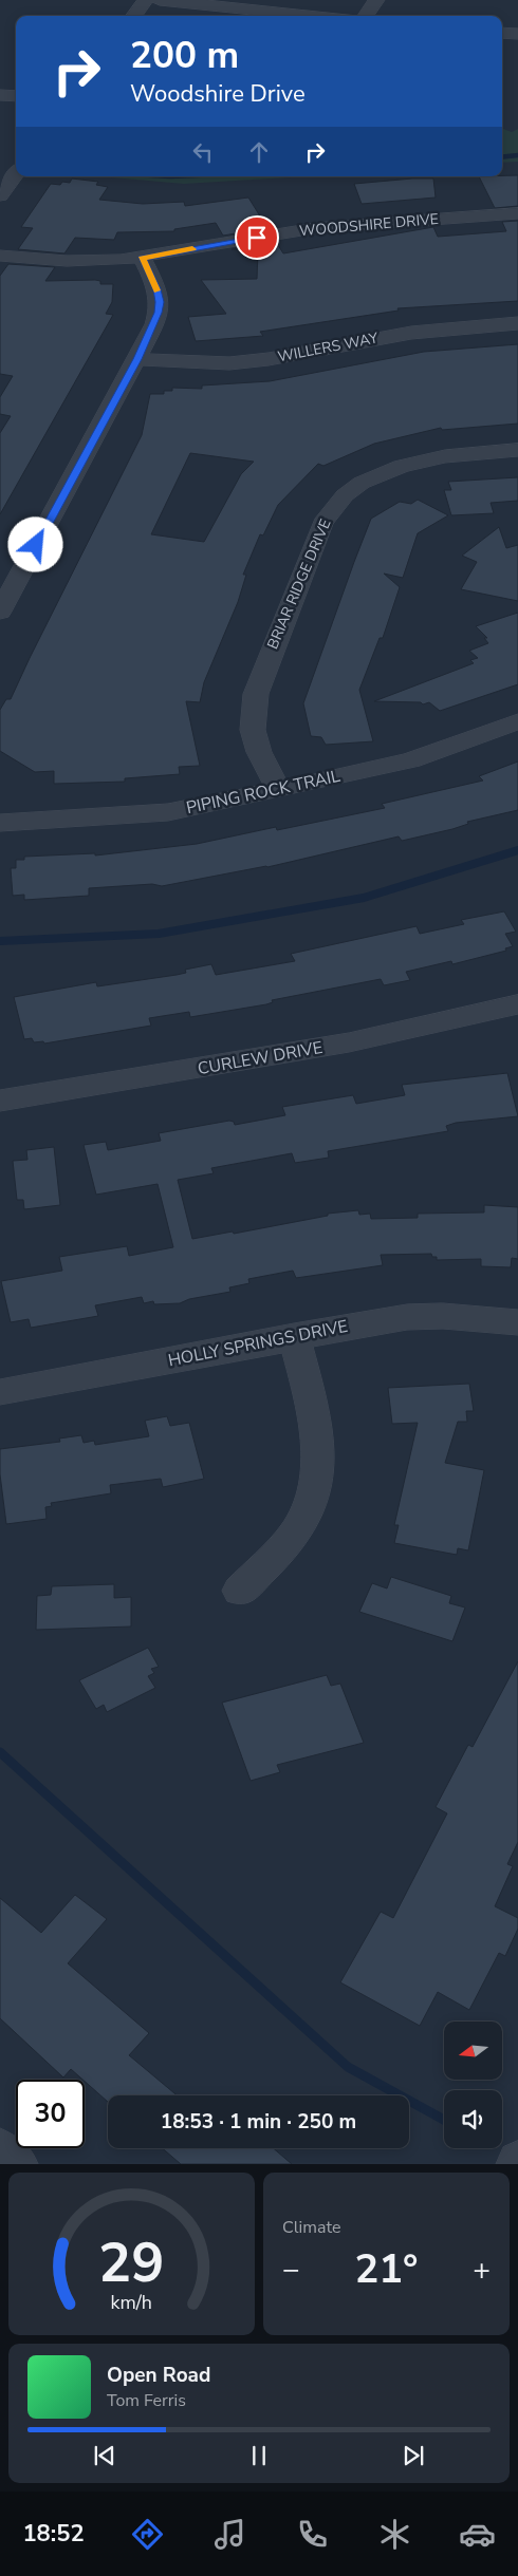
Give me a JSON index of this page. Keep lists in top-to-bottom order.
{
  "streets": {
    "street": [
      "WOODSHIRE DRIVE",
      "WILLERS WAY",
      "BRIAR RIDGE DRIVE",
      "PIPING ROCK TRAIL",
      "CURLEW DRIVE",
      "HOLLY SPRINGS DRIVE"
    ]
  },
  "crossings": [
    ["BRIAR RIDGE DRIVE", "PIPING ROCK TRAIL"]
  ],
  "north": "left",
  "page": {
    "turn": ["200 m", "Woodshire Drive"],
    "limit": "30",
    "trip": "18:53 · 1 min · 250 m",
    "tile": "Climate",
    "heat": ["−", "21°", "+"],
    "song": ["Open Road", "Tom Ferris"],
    "tabs": "18:52",
    "gauge": ["29", "km/h"]
  }
}
